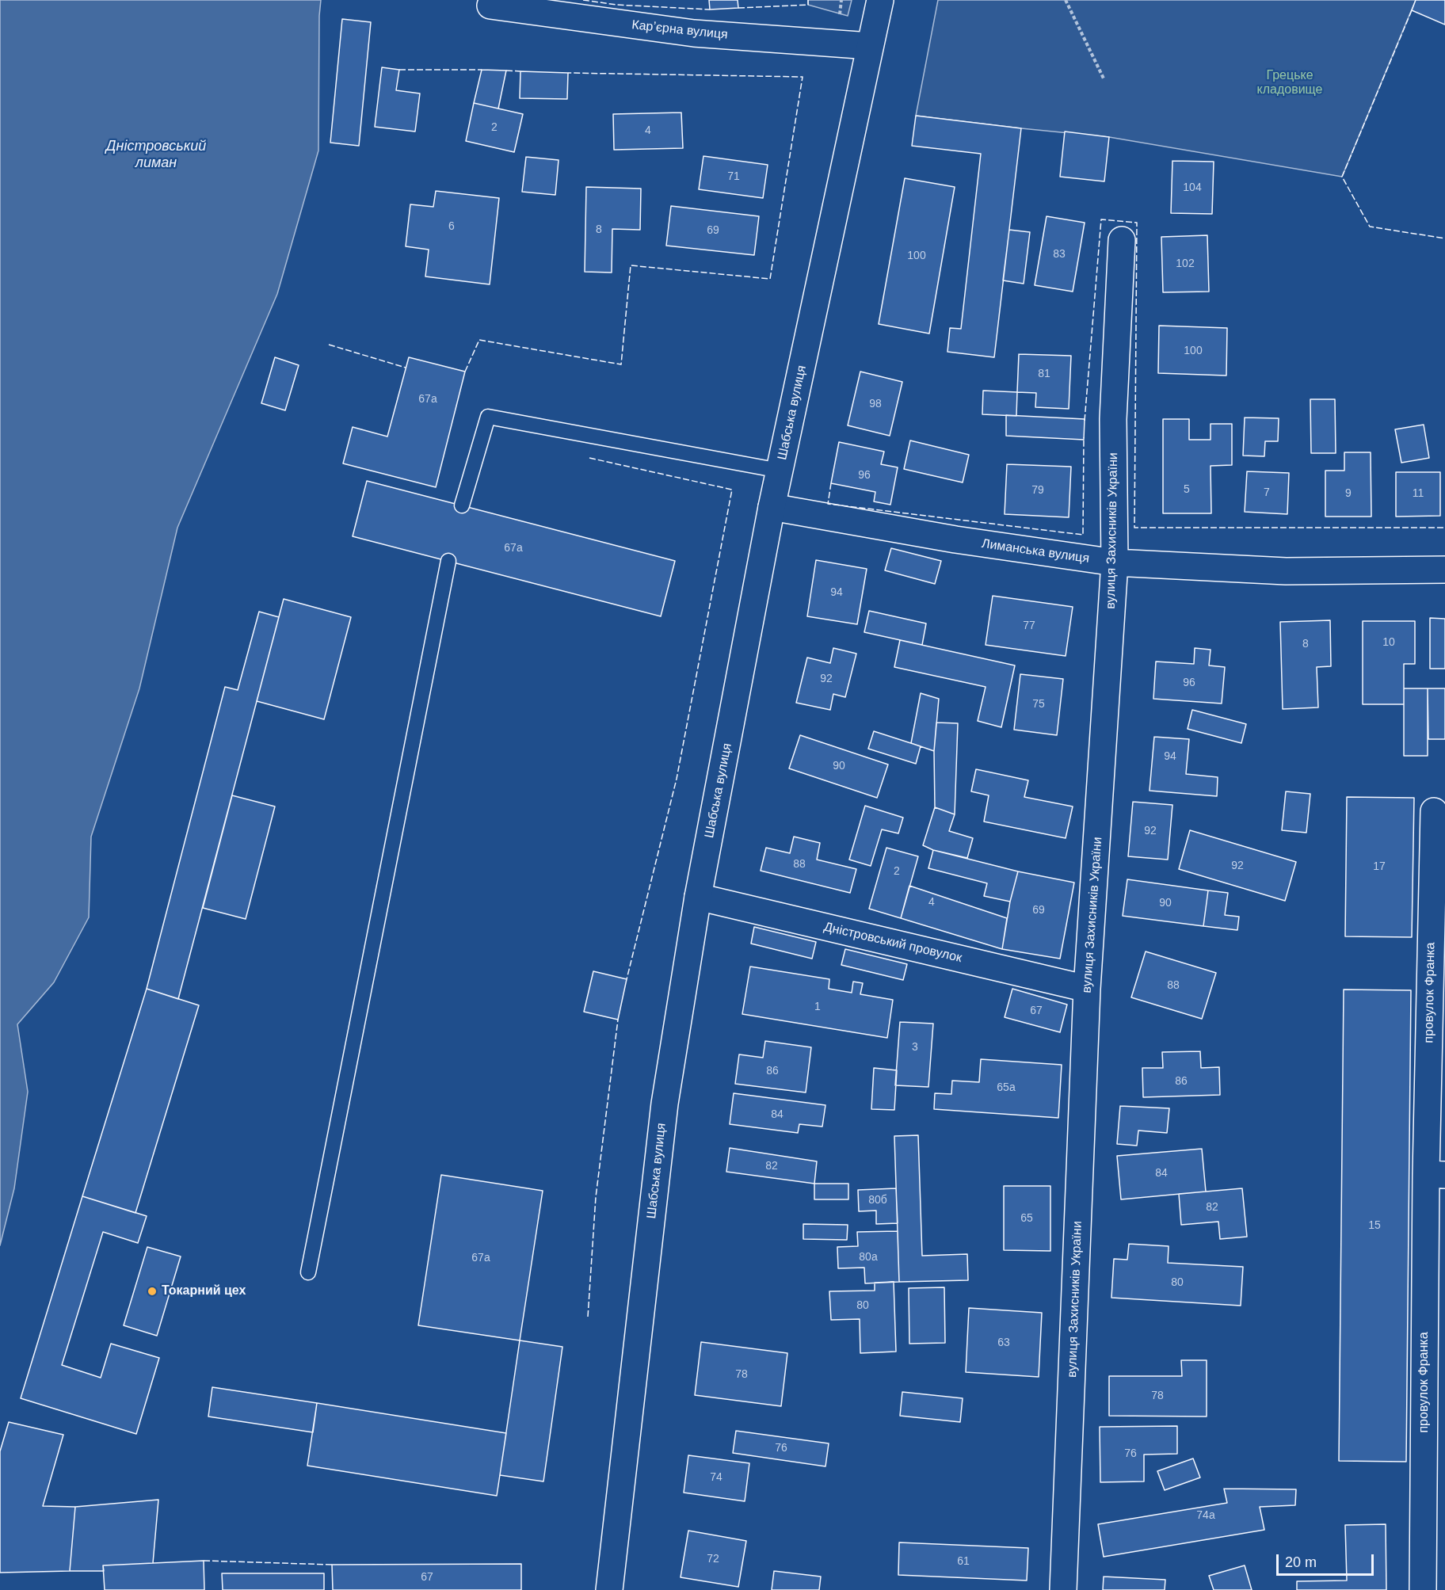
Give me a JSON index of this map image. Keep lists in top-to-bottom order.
{
  "streets": {
    "street": [
      "Карʼєрна вулиця",
      "Шабська вулиця",
      "вулиця Захисників України",
      "Лиманська вулиця",
      "Дністровський провулок",
      "провулок Франка"
    ]
  },
  "crossings": [
    ["Карʼєрна вулиця", "Шабська вулиця"],
    ["Шабська вулиця", "Лиманська вулиця"],
    ["Шабська вулиця", "Дністровський провулок"],
    ["вулиця Захисників України", "Лиманська вулиця"],
    ["вулиця Захисників України", "Дністровський провулок"]
  ],
  "water": ["Дністровський лиман"],
  "parks": ["Грецьке кладовище"],
  "places": ["Токарний цех"],
  "house_numbers": [
    "2",
    "4",
    "71",
    "104",
    "6",
    "8",
    "69",
    "83",
    "100",
    "102",
    "100",
    "81",
    "67а",
    "98",
    "96",
    "5",
    "79",
    "7",
    "9",
    "11",
    "67а",
    "94",
    "77",
    "10",
    "8",
    "92",
    "96",
    "75",
    "94",
    "90",
    "92",
    "88",
    "92",
    "17",
    "2",
    "4",
    "90",
    "69",
    "88",
    "1",
    "67",
    "3",
    "86",
    "86",
    "65а",
    "84",
    "82",
    "84",
    "80б",
    "82",
    "65",
    "15",
    "80а",
    "67а",
    "80",
    "80",
    "63",
    "78",
    "78",
    "76",
    "76",
    "74",
    "74а",
    "72",
    "61",
    "67"
  ],
  "scale_bar": "20 m"
}
